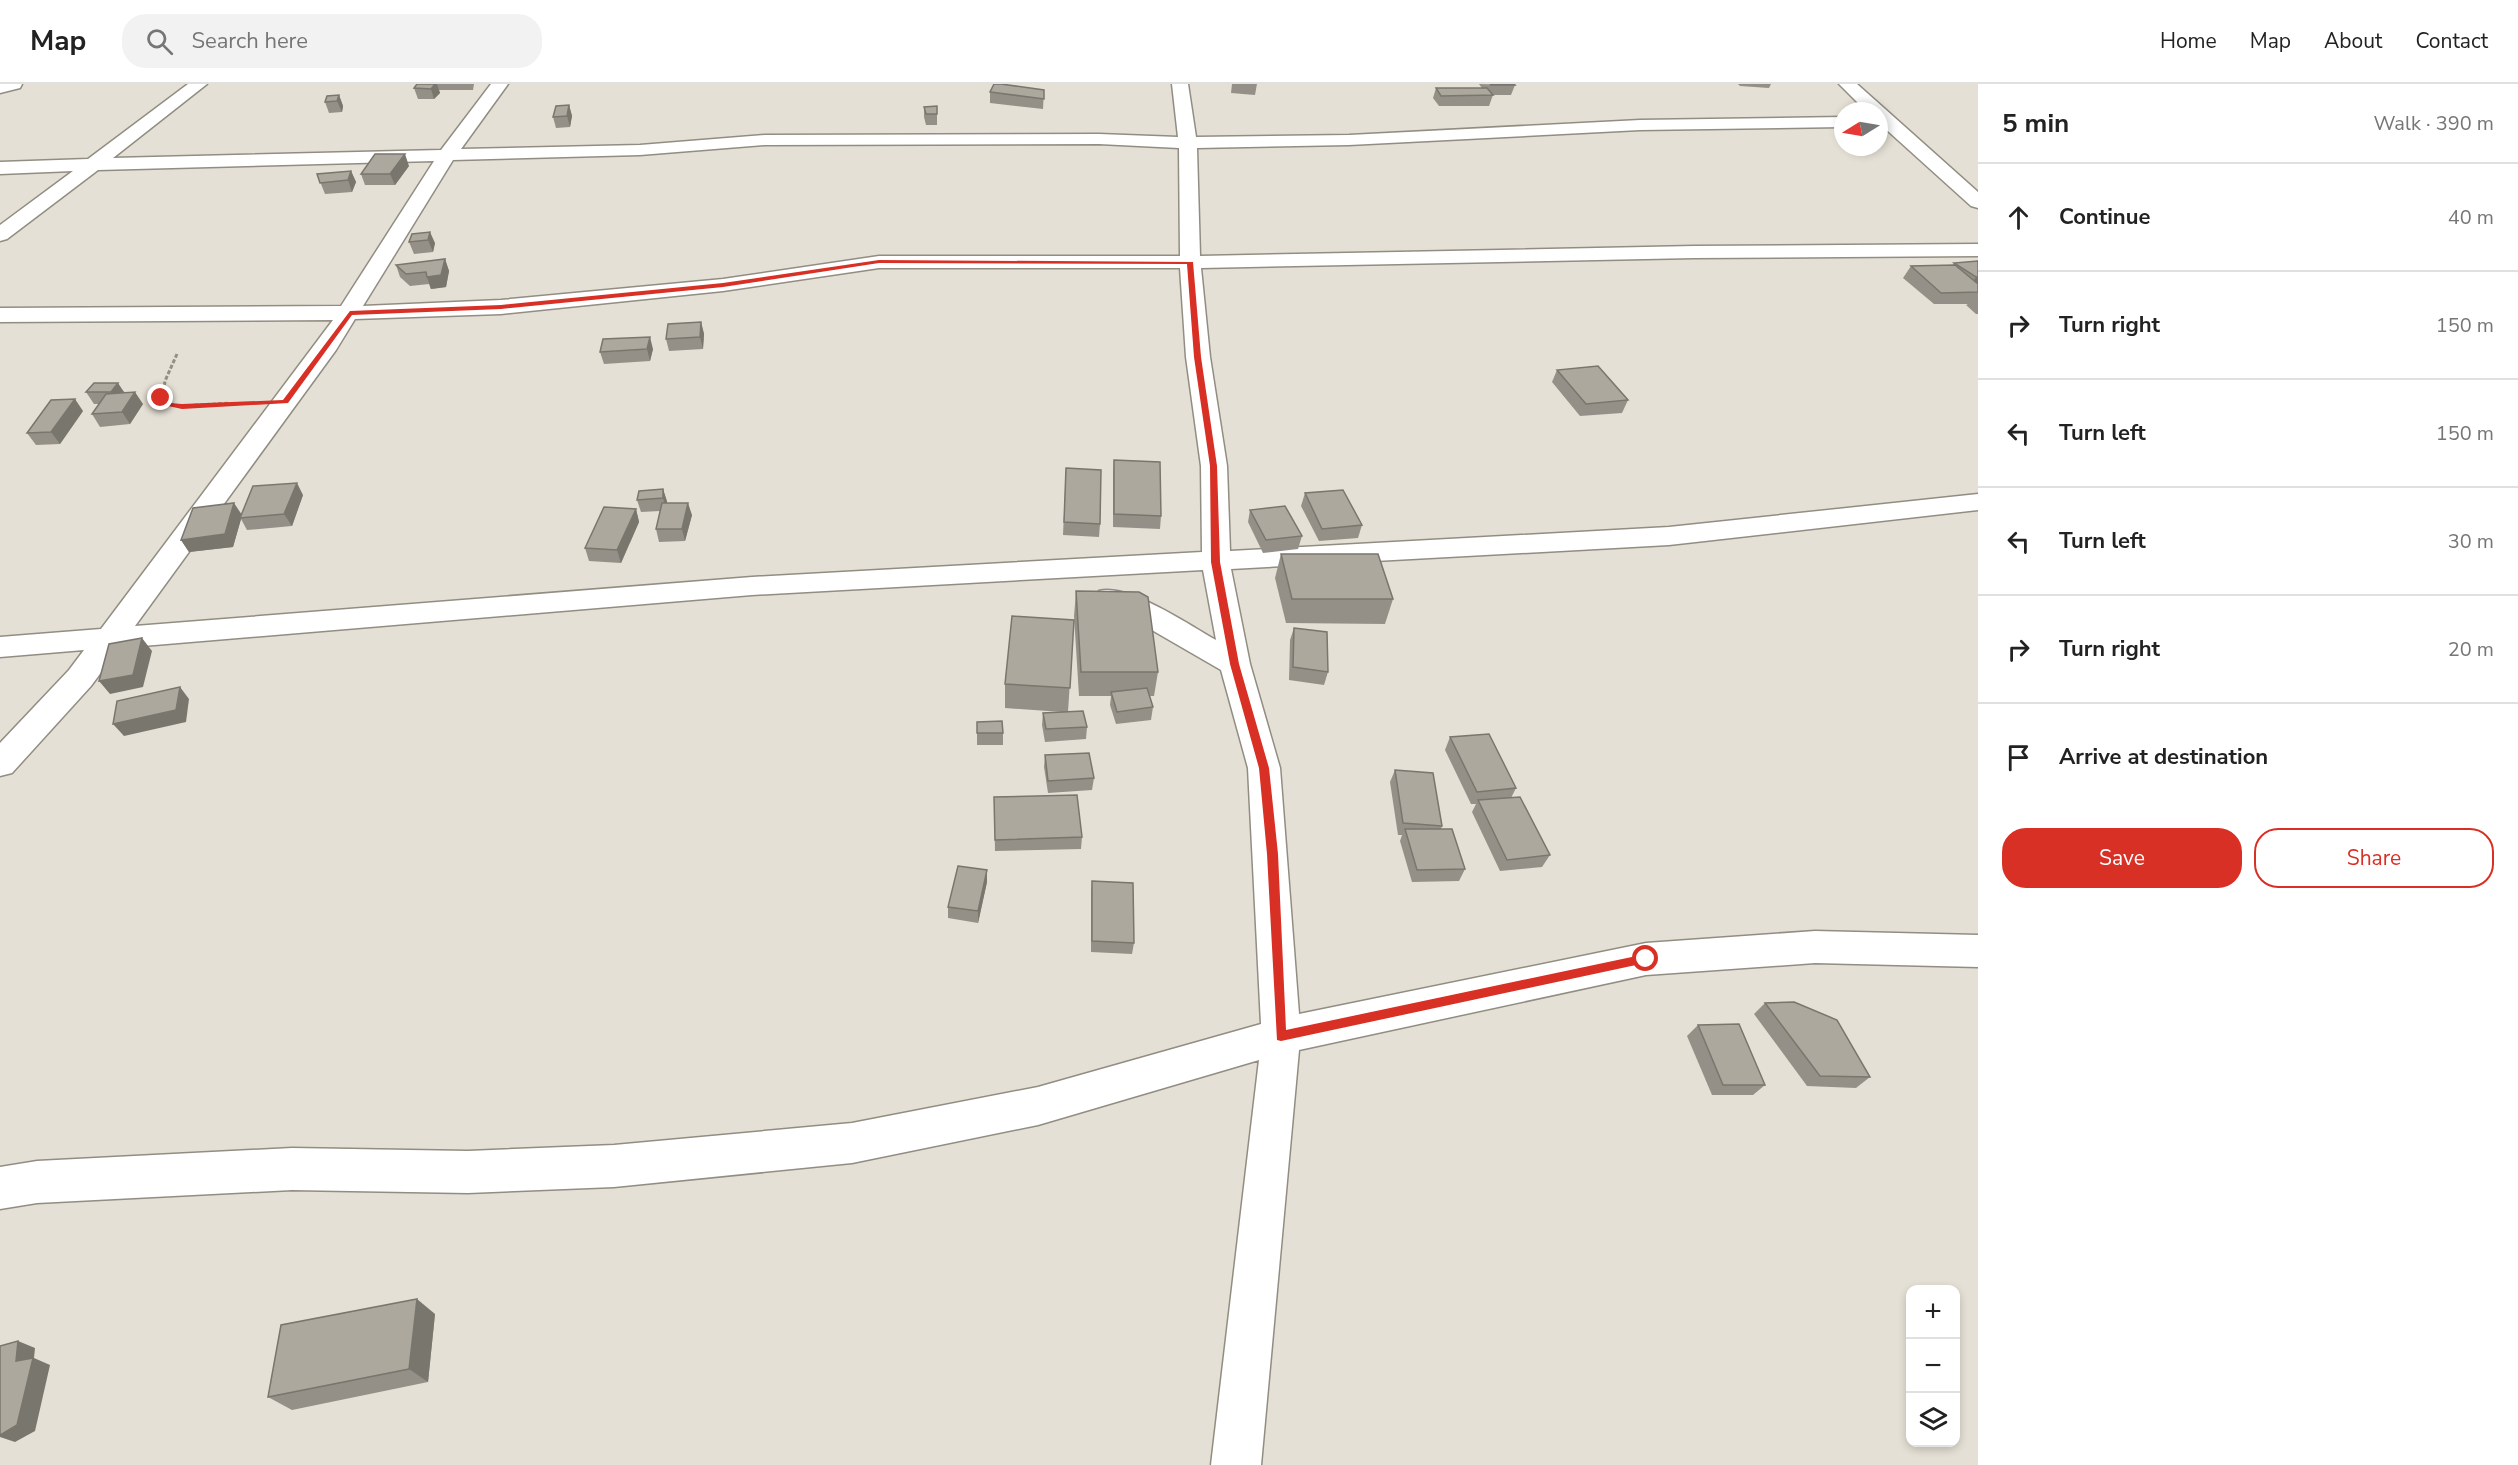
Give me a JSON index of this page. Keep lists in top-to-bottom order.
{
  "north": "left",
  "page": {
    "header": "Map",
    "search": "Search here",
    "nav": [
      "Home",
      "Map",
      "About",
      "Contact"
    ],
    "heading": ["5 min", "Walk · 390 m"],
    "list": [
      ["Continue", "40 m"],
      ["Turn right", "150 m"],
      ["Turn left", "150 m"],
      ["Turn left", "30 m"],
      ["Turn right", "20 m"],
      "Arrive at destination"
    ],
    "buttons": ["Save", "Share"],
    "map_buttons": ["+", "−"]
  }
}
